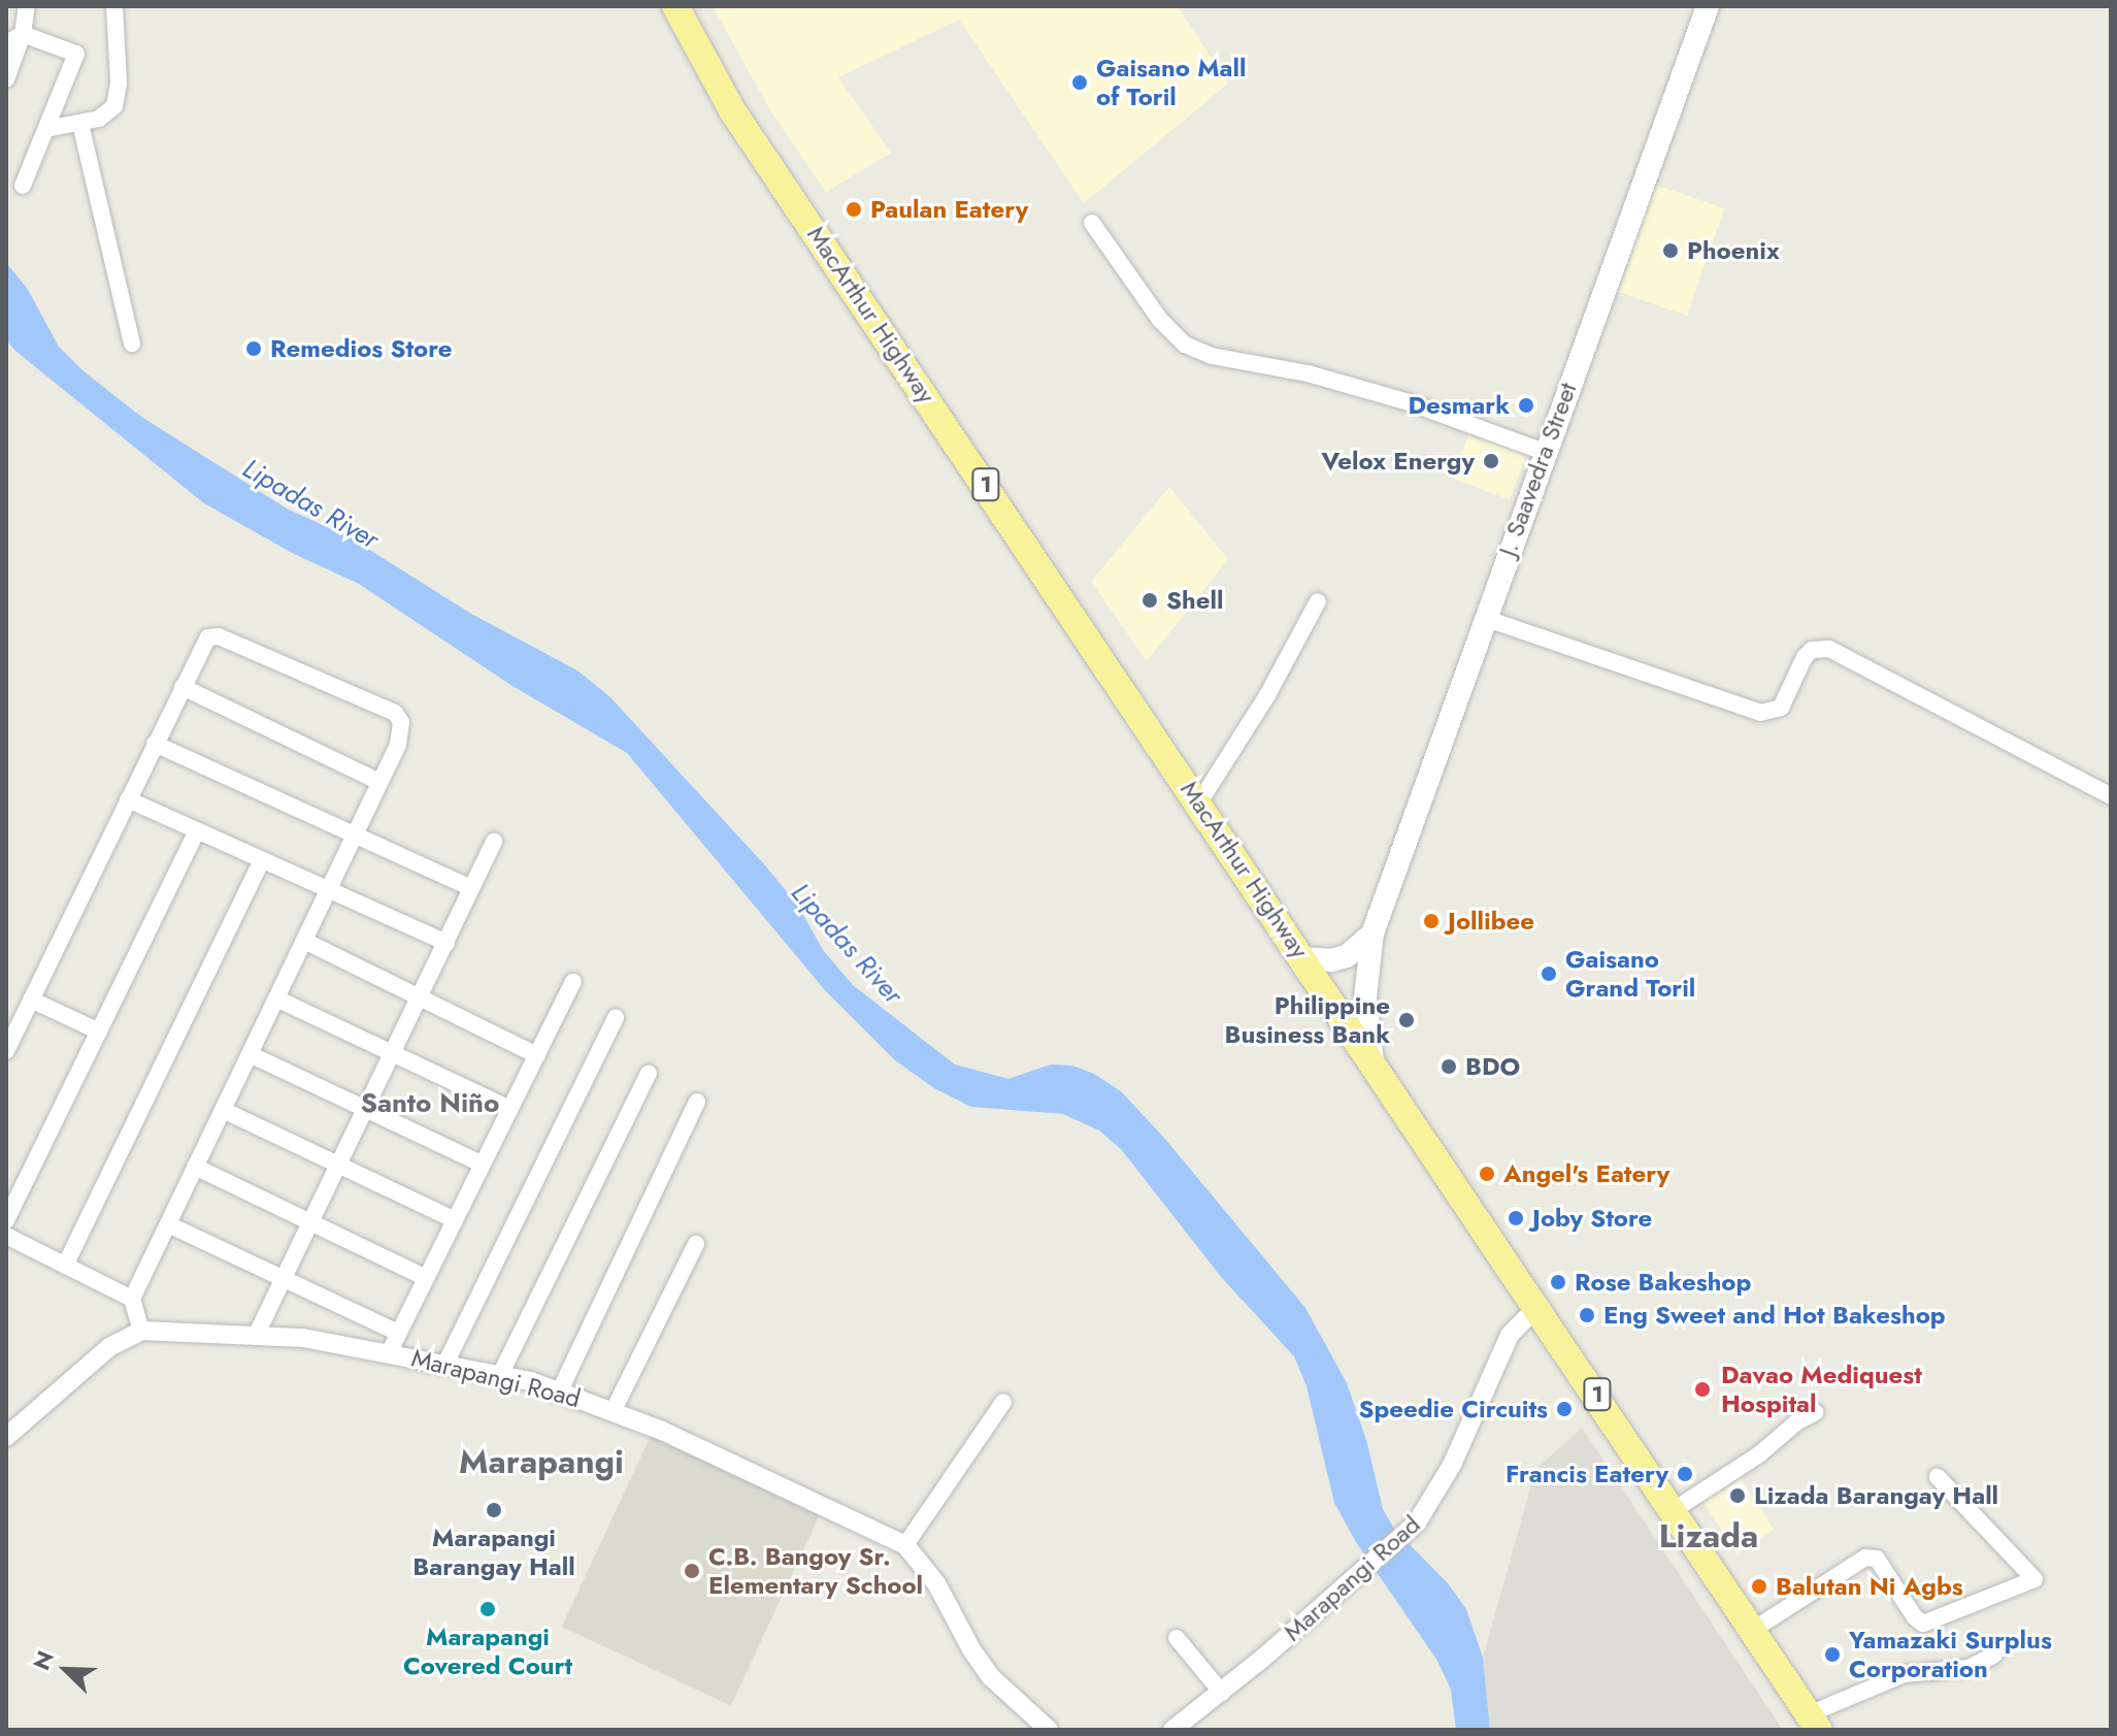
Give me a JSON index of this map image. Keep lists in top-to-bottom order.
{
  "streets": {
    "highway": ["MacArthur Highway", "1"],
    "main road": ["J. Saavedra Street"],
    "street": ["Marapangi Road"]
  },
  "crossings": [
    ["MacArthur Highway", "J. Saavedra Street"],
    ["MacArthur Highway", "Marapangi Road"]
  ],
  "districts": ["Santo Niño", "Marapangi", "Lizada"],
  "water": ["Lipadas River"],
  "places": [
    "Gaisano Mall of Toril",
    "Paulan Eatery",
    "Phoenix",
    "Remedios Store",
    "Desmark",
    "Velox Energy",
    "Shell",
    "Jollibee",
    "Gaisano Grand Toril",
    "Philippine Business Bank",
    "BDO",
    "Angel's Eatery",
    "Joby Store",
    "Rose Bakeshop",
    "Eng Sweet and Hot Bakeshop",
    "Davao Mediquest Hospital",
    "Speedie Circuits",
    "Francis Eatery",
    "Lizada Barangay Hall",
    "Marapangi Barangay Hall",
    "C.B. Bangoy Sr. Elementary School",
    "Balutan Ni Agbs",
    "Marapangi Covered Court",
    "Yamazaki Surplus Corporation"
  ],
  "north": "top left"
}
